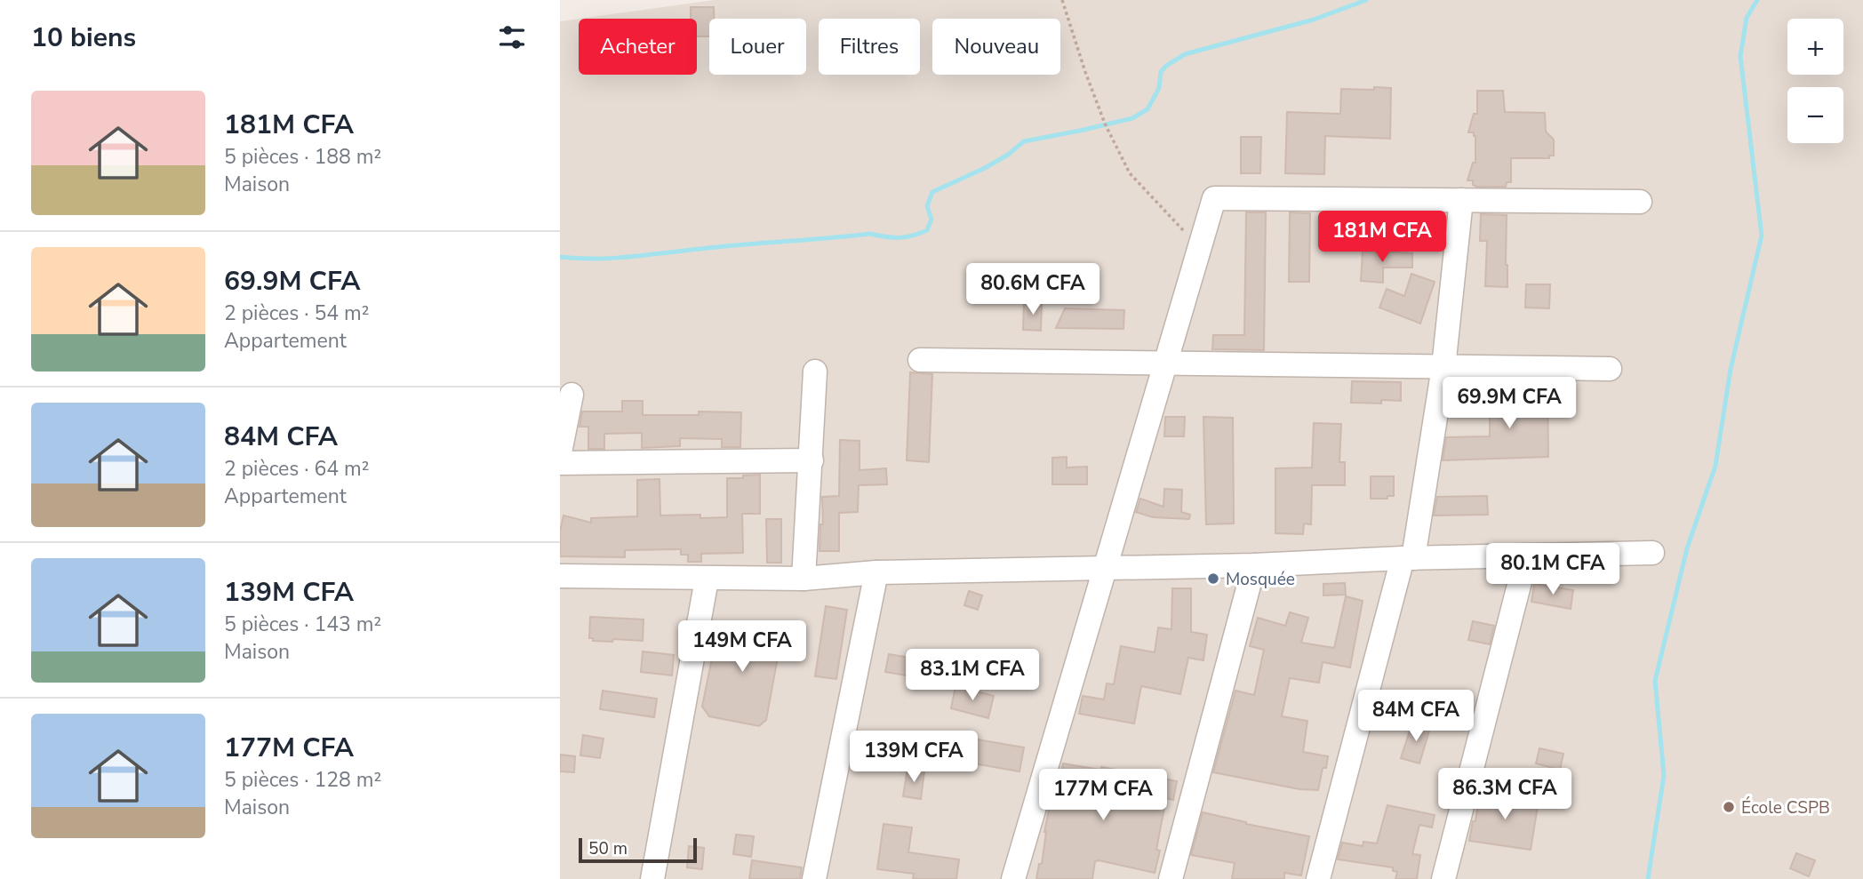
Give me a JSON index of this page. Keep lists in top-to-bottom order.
{
  "places": ["Mosquée", "École CSPB"],
  "scale_bar": "50 m",
  "page": {
    "heading": "10 biens",
    "map_buttons": ["+", "−"],
    "chip": [
      "Acheter",
      "Louer",
      "Filtres",
      "Nouveau"
    ],
    "list": [
      {
        "name": "181M CFA",
        "note": "5 pièces · 188 m² · Maison"
      },
      {
        "name": "69.9M CFA",
        "note": "2 pièces · 54 m² · Appartement"
      },
      {
        "name": "84M CFA",
        "note": "2 pièces · 64 m² · Appartement"
      },
      {
        "name": "139M CFA",
        "note": "5 pièces · 143 m² · Maison"
      },
      {
        "name": "177M CFA",
        "note": "5 pièces · 128 m² · Maison"
      }
    ],
    "price": [
      "181M CFA",
      "80.6M CFA",
      "69.9M CFA",
      "80.1M CFA",
      "149M CFA",
      "83.1M CFA",
      "84M CFA",
      "139M CFA",
      "86.3M CFA",
      "177M CFA"
    ],
    "scale": "50 m"
  }
}
